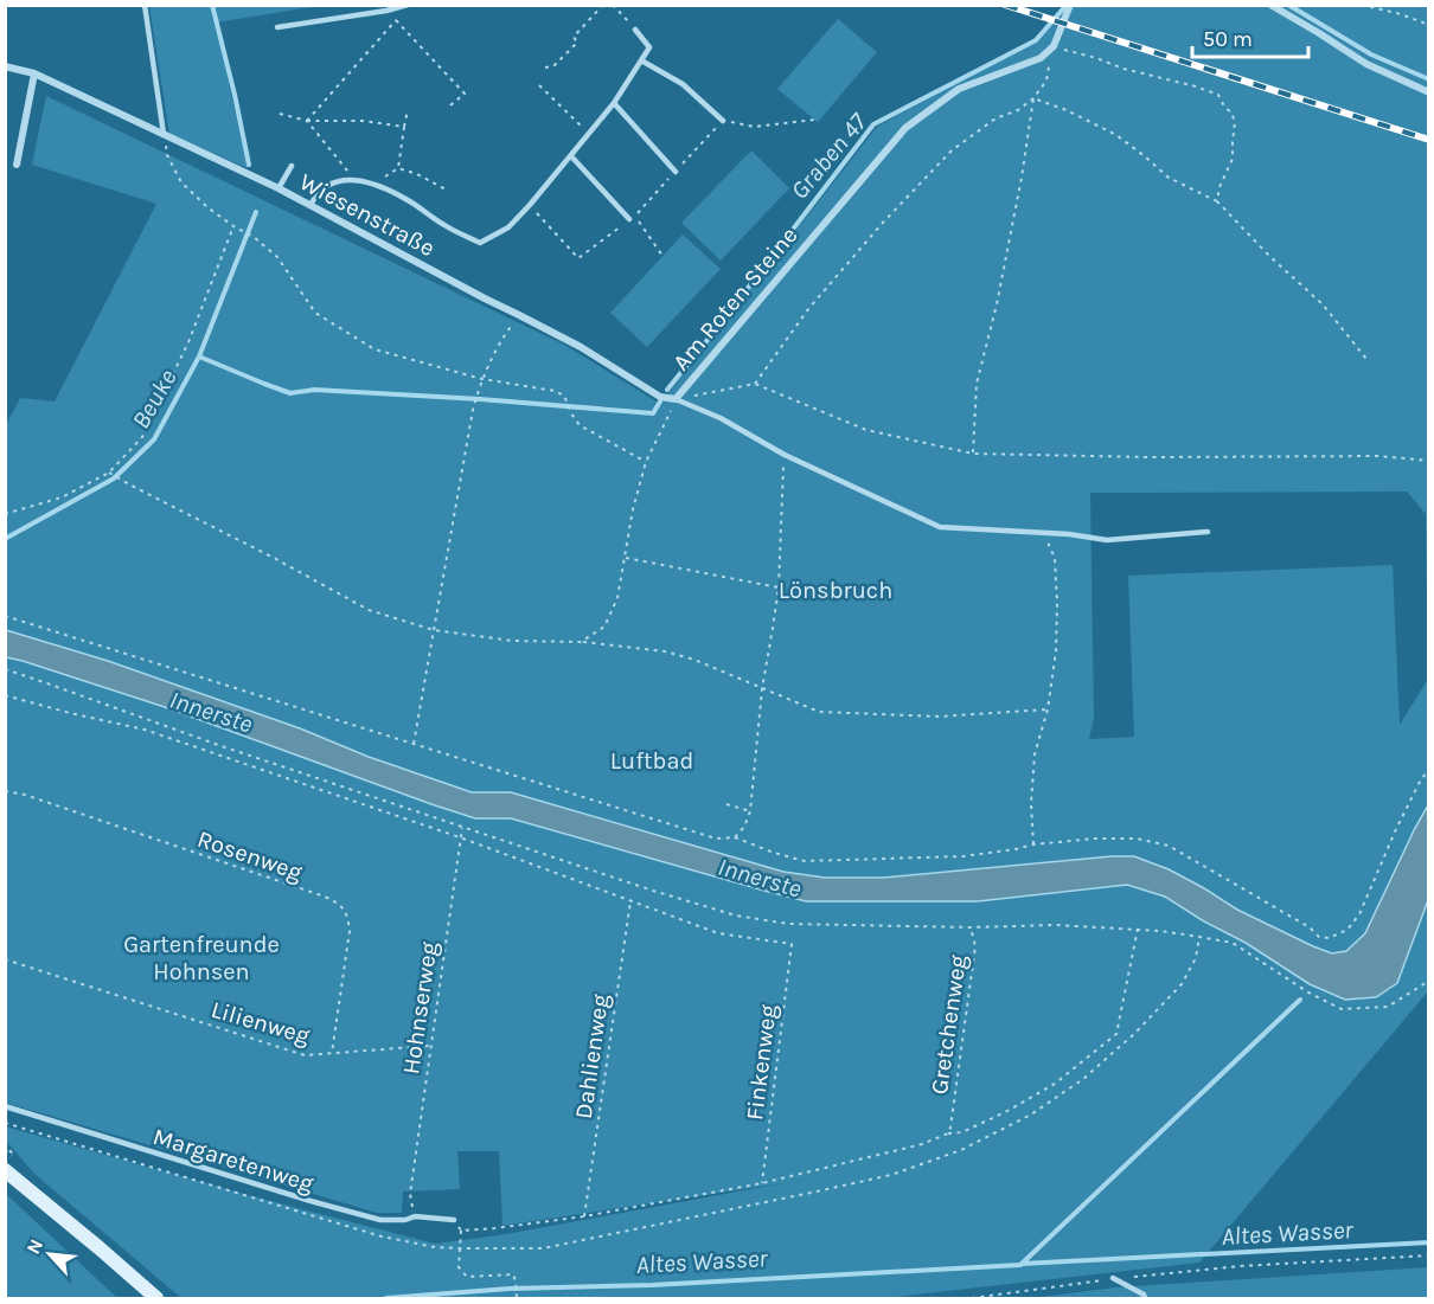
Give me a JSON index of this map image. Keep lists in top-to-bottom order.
{
  "streets": {
    "street": ["Wiesenstraße", "Am Roten Steine"],
    "lane": ["Margaretenweg"],
    "path": [
      "Rosenweg",
      "Hohnserweg",
      "Lilienweg",
      "Gretchenweg",
      "Dahlienweg",
      "Finkenweg"
    ]
  },
  "crossings": [
    ["Wiesenstraße", "Am Roten Steine"],
    ["Rosenweg", "Lilienweg"],
    ["Hohnserweg", "Lilienweg"],
    ["Dahlienweg", "Finkenweg"]
  ],
  "water": [
    "Graben 47",
    "Beuke",
    "Innerste",
    "Altes Wasser"
  ],
  "parks": ["Lönsbruch", "Luftbad", "Gartenfreunde Hohnsen"],
  "scale_bar": "50 m",
  "north": "top left"
}
